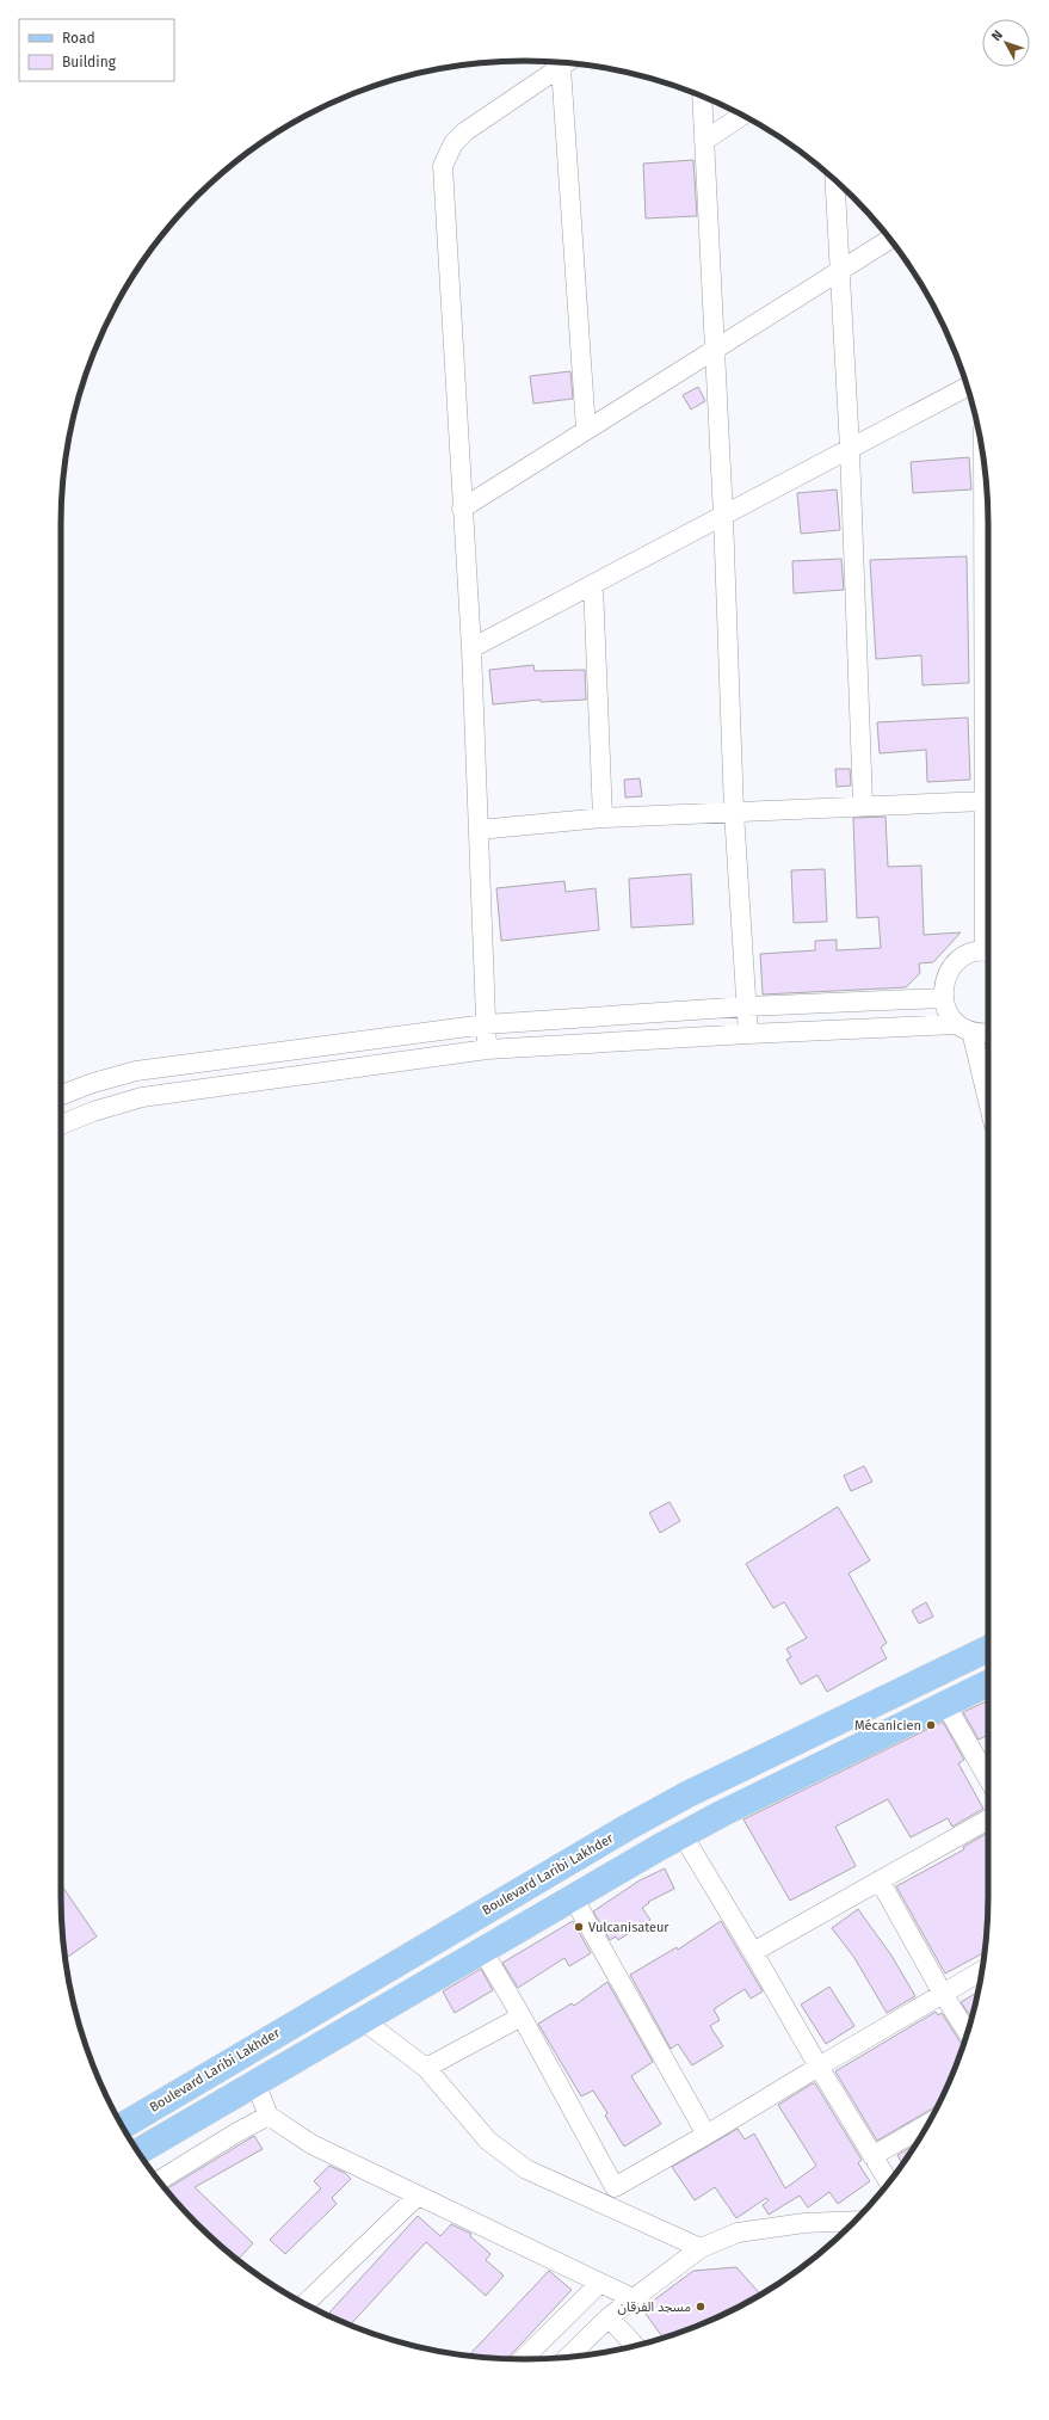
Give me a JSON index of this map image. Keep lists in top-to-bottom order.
{
  "streets": {
    "main road": ["Boulevard Laribi Lakhder"]
  },
  "places": ["Mécanicien", "Vulcanisateur", "مسجد الفرقان"],
  "legend": ["Road", "Building"],
  "north": "top left"
}
